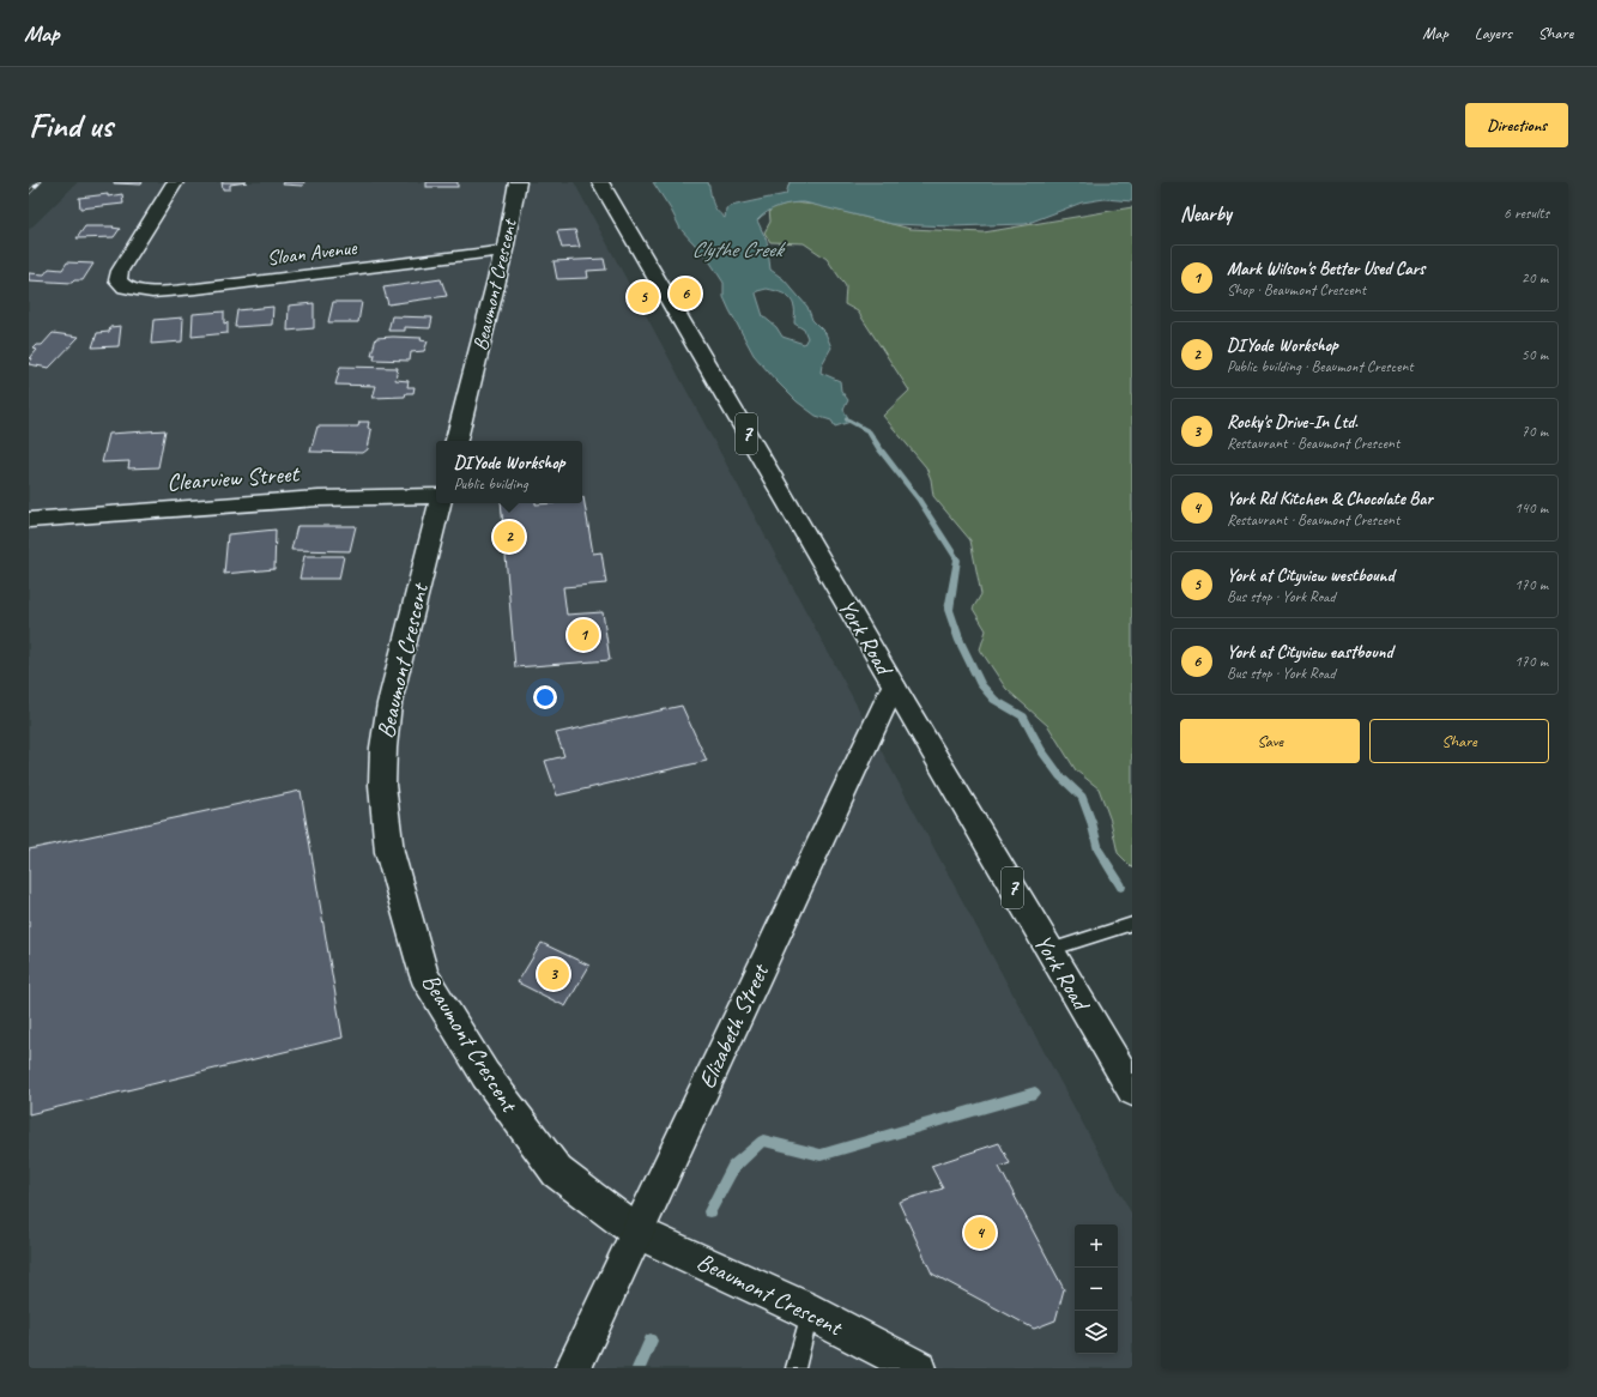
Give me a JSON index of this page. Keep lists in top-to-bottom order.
{
  "streets": {
    "street": [
      "Sloan Avenue",
      "Beaumont Crescent",
      "7",
      "Clearview Street",
      "York Road",
      "Elizabeth Street"
    ]
  },
  "crossings": [
    ["Sloan Avenue", "Beaumont Crescent"],
    ["Beaumont Crescent", "Elizabeth Street"],
    ["York Road", "Elizabeth Street"]
  ],
  "water": ["Clythe Creek"],
  "page": {
    "header": "Map",
    "nav": ["Map", "Layers", "Share"],
    "buttons": [
      "Directions",
      ["Save", "Share"]
    ],
    "title": "Find us",
    "heading": ["Nearby", "6 results"],
    "list": [
      {
        "mark": "1",
        "name": "Mark Wilson's Better Used Cars",
        "note": "Shop · Beaumont Crescent",
        "value": "20 m"
      },
      {
        "mark": "2",
        "name": "DIYode Workshop",
        "note": "Public building · Beaumont Crescent",
        "value": "50 m"
      },
      {
        "mark": "3",
        "name": "Rocky's Drive-In Ltd.",
        "note": "Restaurant · Beaumont Crescent",
        "value": "70 m"
      },
      {
        "mark": "4",
        "name": "York Rd Kitchen & Chocolate Bar",
        "note": "Restaurant · Beaumont Crescent",
        "value": "140 m"
      },
      {
        "mark": "5",
        "name": "York at Cityview westbound",
        "note": "Bus stop · York Road",
        "value": "170 m"
      },
      {
        "mark": "6",
        "name": "York at Cityview eastbound",
        "note": "Bus stop · York Road",
        "value": "170 m"
      }
    ],
    "pins": [
      "6",
      "5",
      "2",
      "1",
      "3",
      "4"
    ],
    "popup": ["DIYode Workshop", "Public building"],
    "map_buttons": ["+", "−"]
  }
}
